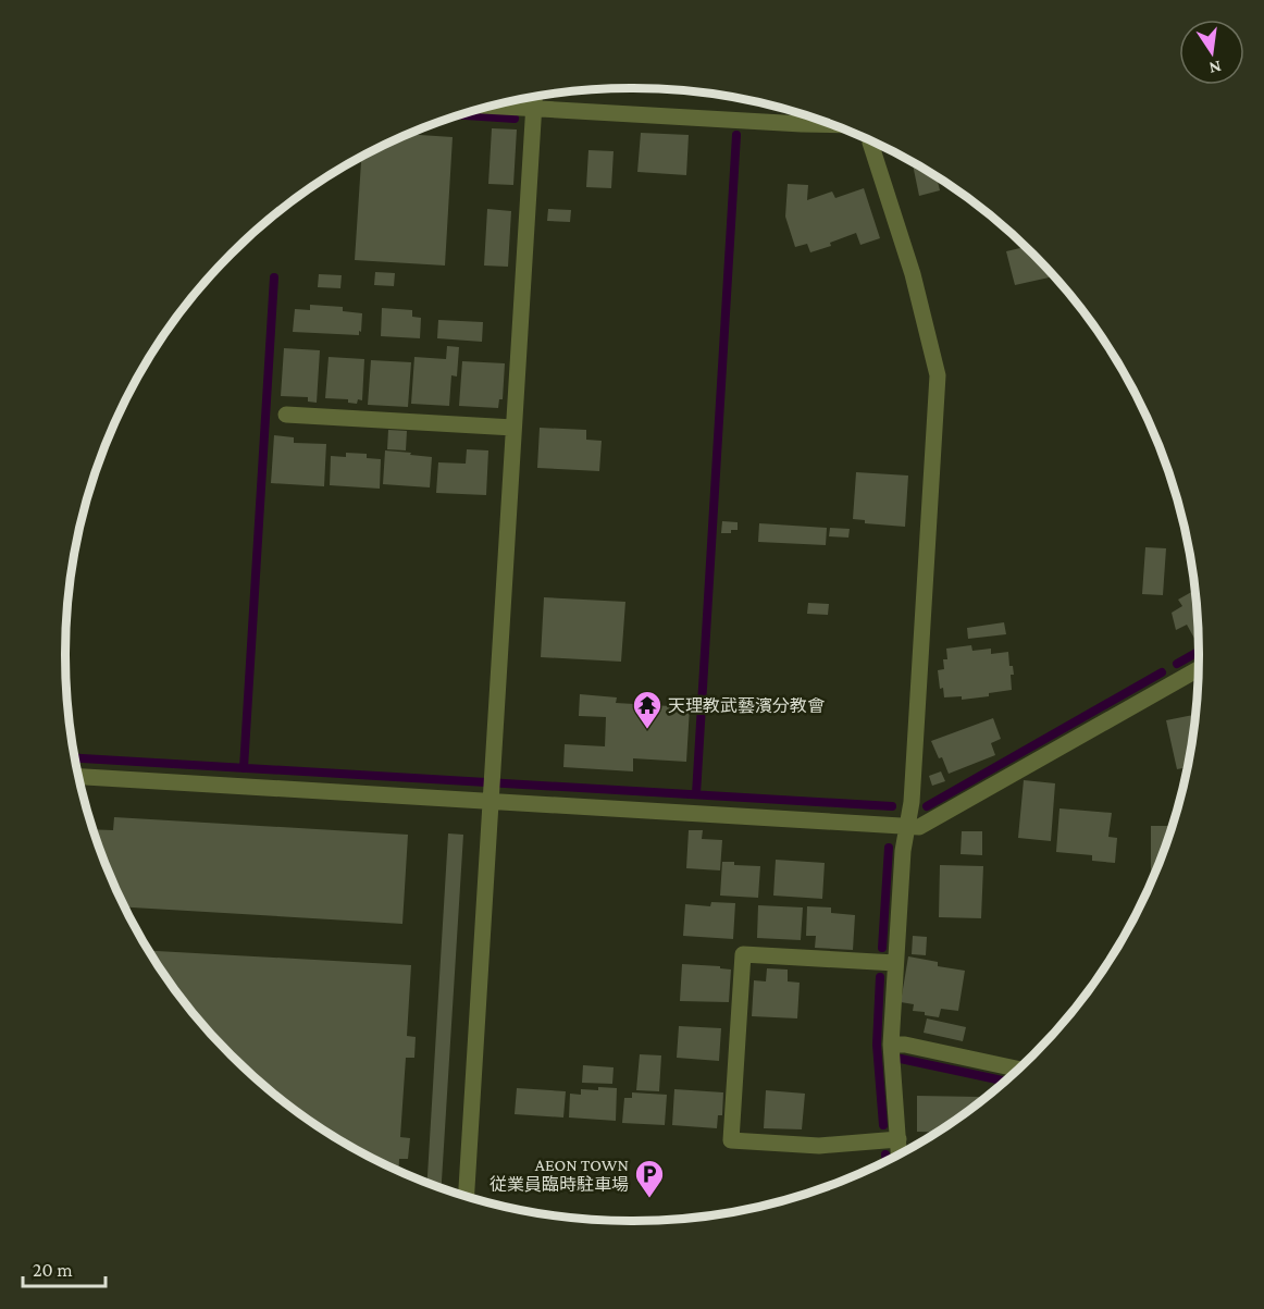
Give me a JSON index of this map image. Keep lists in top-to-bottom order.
{
  "places": {
    "temple": ["天理教武藝濱分教會"],
    "parking": ["AEON TOWN 従業員臨時駐車場"]
  },
  "scale_bar": "20 m",
  "north": "bottom"
}
